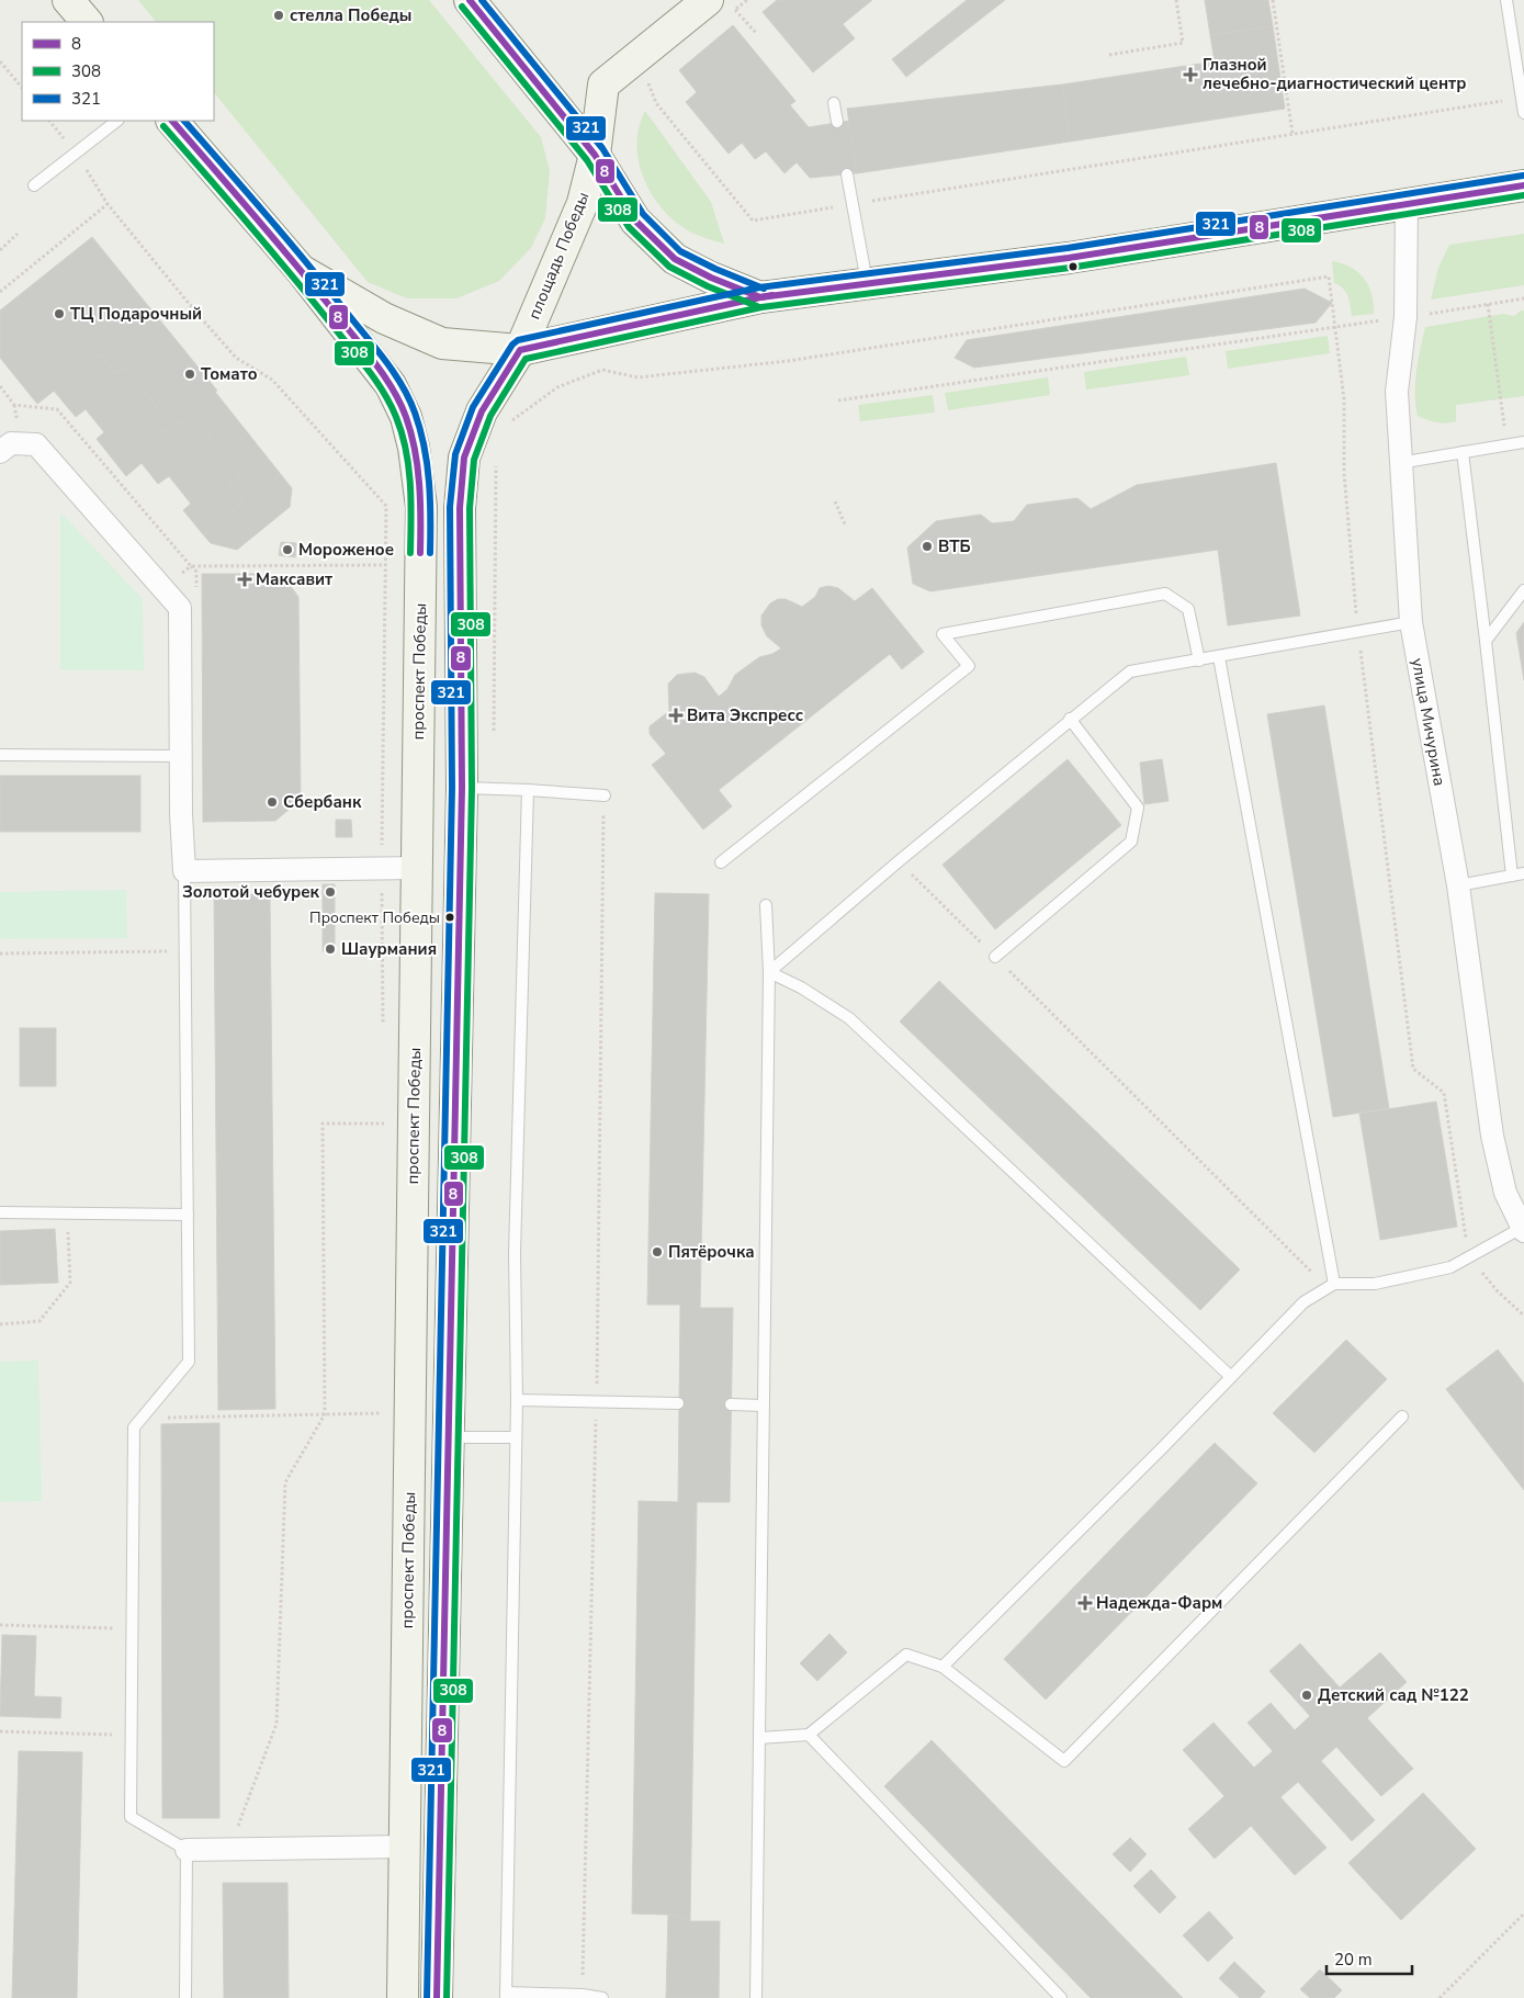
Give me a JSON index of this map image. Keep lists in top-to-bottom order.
{
  "streets": {
    "main road": ["площадь Победы", "проспект Победы"],
    "street": ["улица Мичурина"]
  },
  "places": {
    "other": [
      "стелла Победы",
      "ТЦ Подарочный",
      "Томато",
      "ВТБ",
      "Мороженое",
      "Сбербанк",
      "Золотой чебурек",
      "Проспект Победы",
      "Шаурмания",
      "Пятёрочка",
      "Детский сад №122"
    ],
    "health": [
      "Глазной лечебно-диагностический центр",
      "Максавит",
      "Вита Экспресс",
      "Надежда-Фарм"
    ]
  },
  "lines": ["transit line 8", "transit line 321", "transit line 308"],
  "legend": ["8", "308", "321"],
  "scale_bar": "20 m"
}
